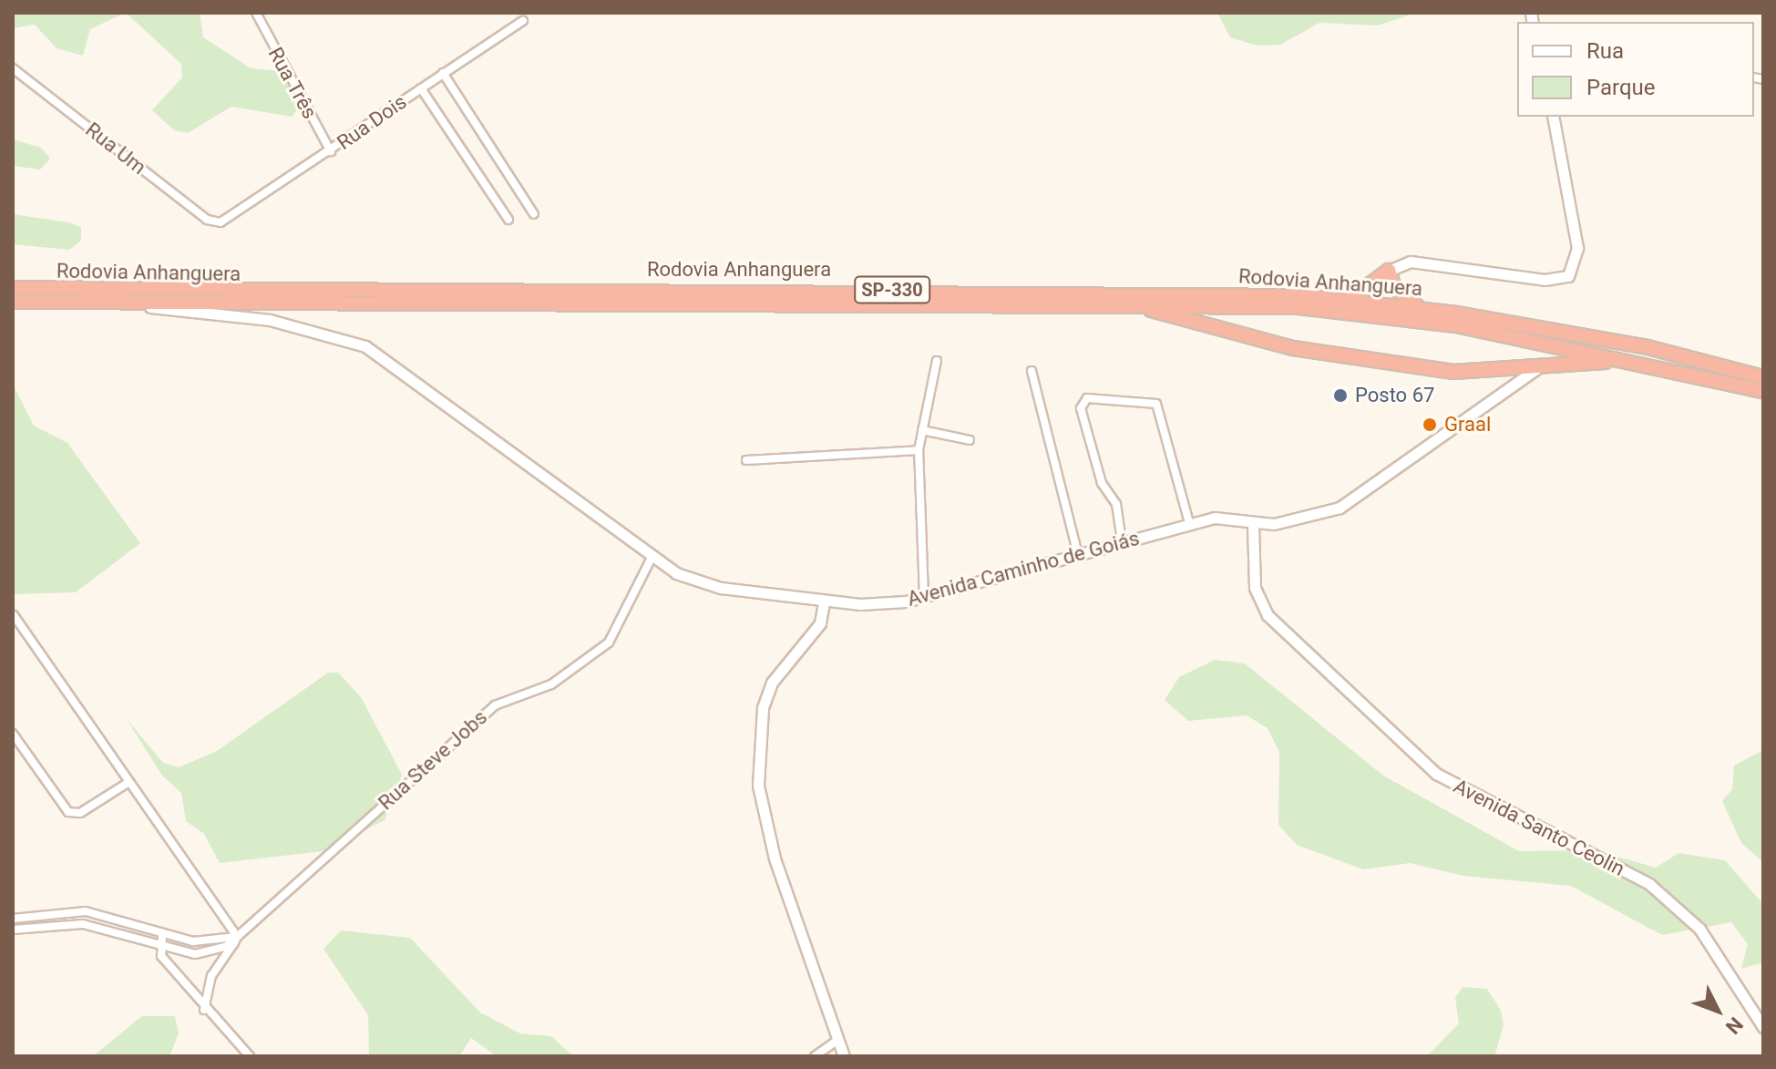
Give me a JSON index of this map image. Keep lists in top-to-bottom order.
{
  "streets": {
    "highway": ["Rodovia Anhanguera", "SP-330"],
    "street": [
      "Rua Três",
      "Rua Dois",
      "Rua Um",
      "Avenida Caminho de Goiás",
      "Rua Steve Jobs",
      "Avenida Santo Ceolin"
    ]
  },
  "crossings": [
    ["Rua Três", "Rua Dois"],
    ["Rua Dois", "Rua Um"],
    ["Rodovia Anhanguera", "Avenida Caminho de Goiás"],
    ["Avenida Caminho de Goiás", "Rua Steve Jobs"],
    ["Avenida Caminho de Goiás", "Avenida Santo Ceolin"]
  ],
  "places": ["Posto 67", "Graal"],
  "legend": ["Rua", "Parque"],
  "north": "bottom right"
}
